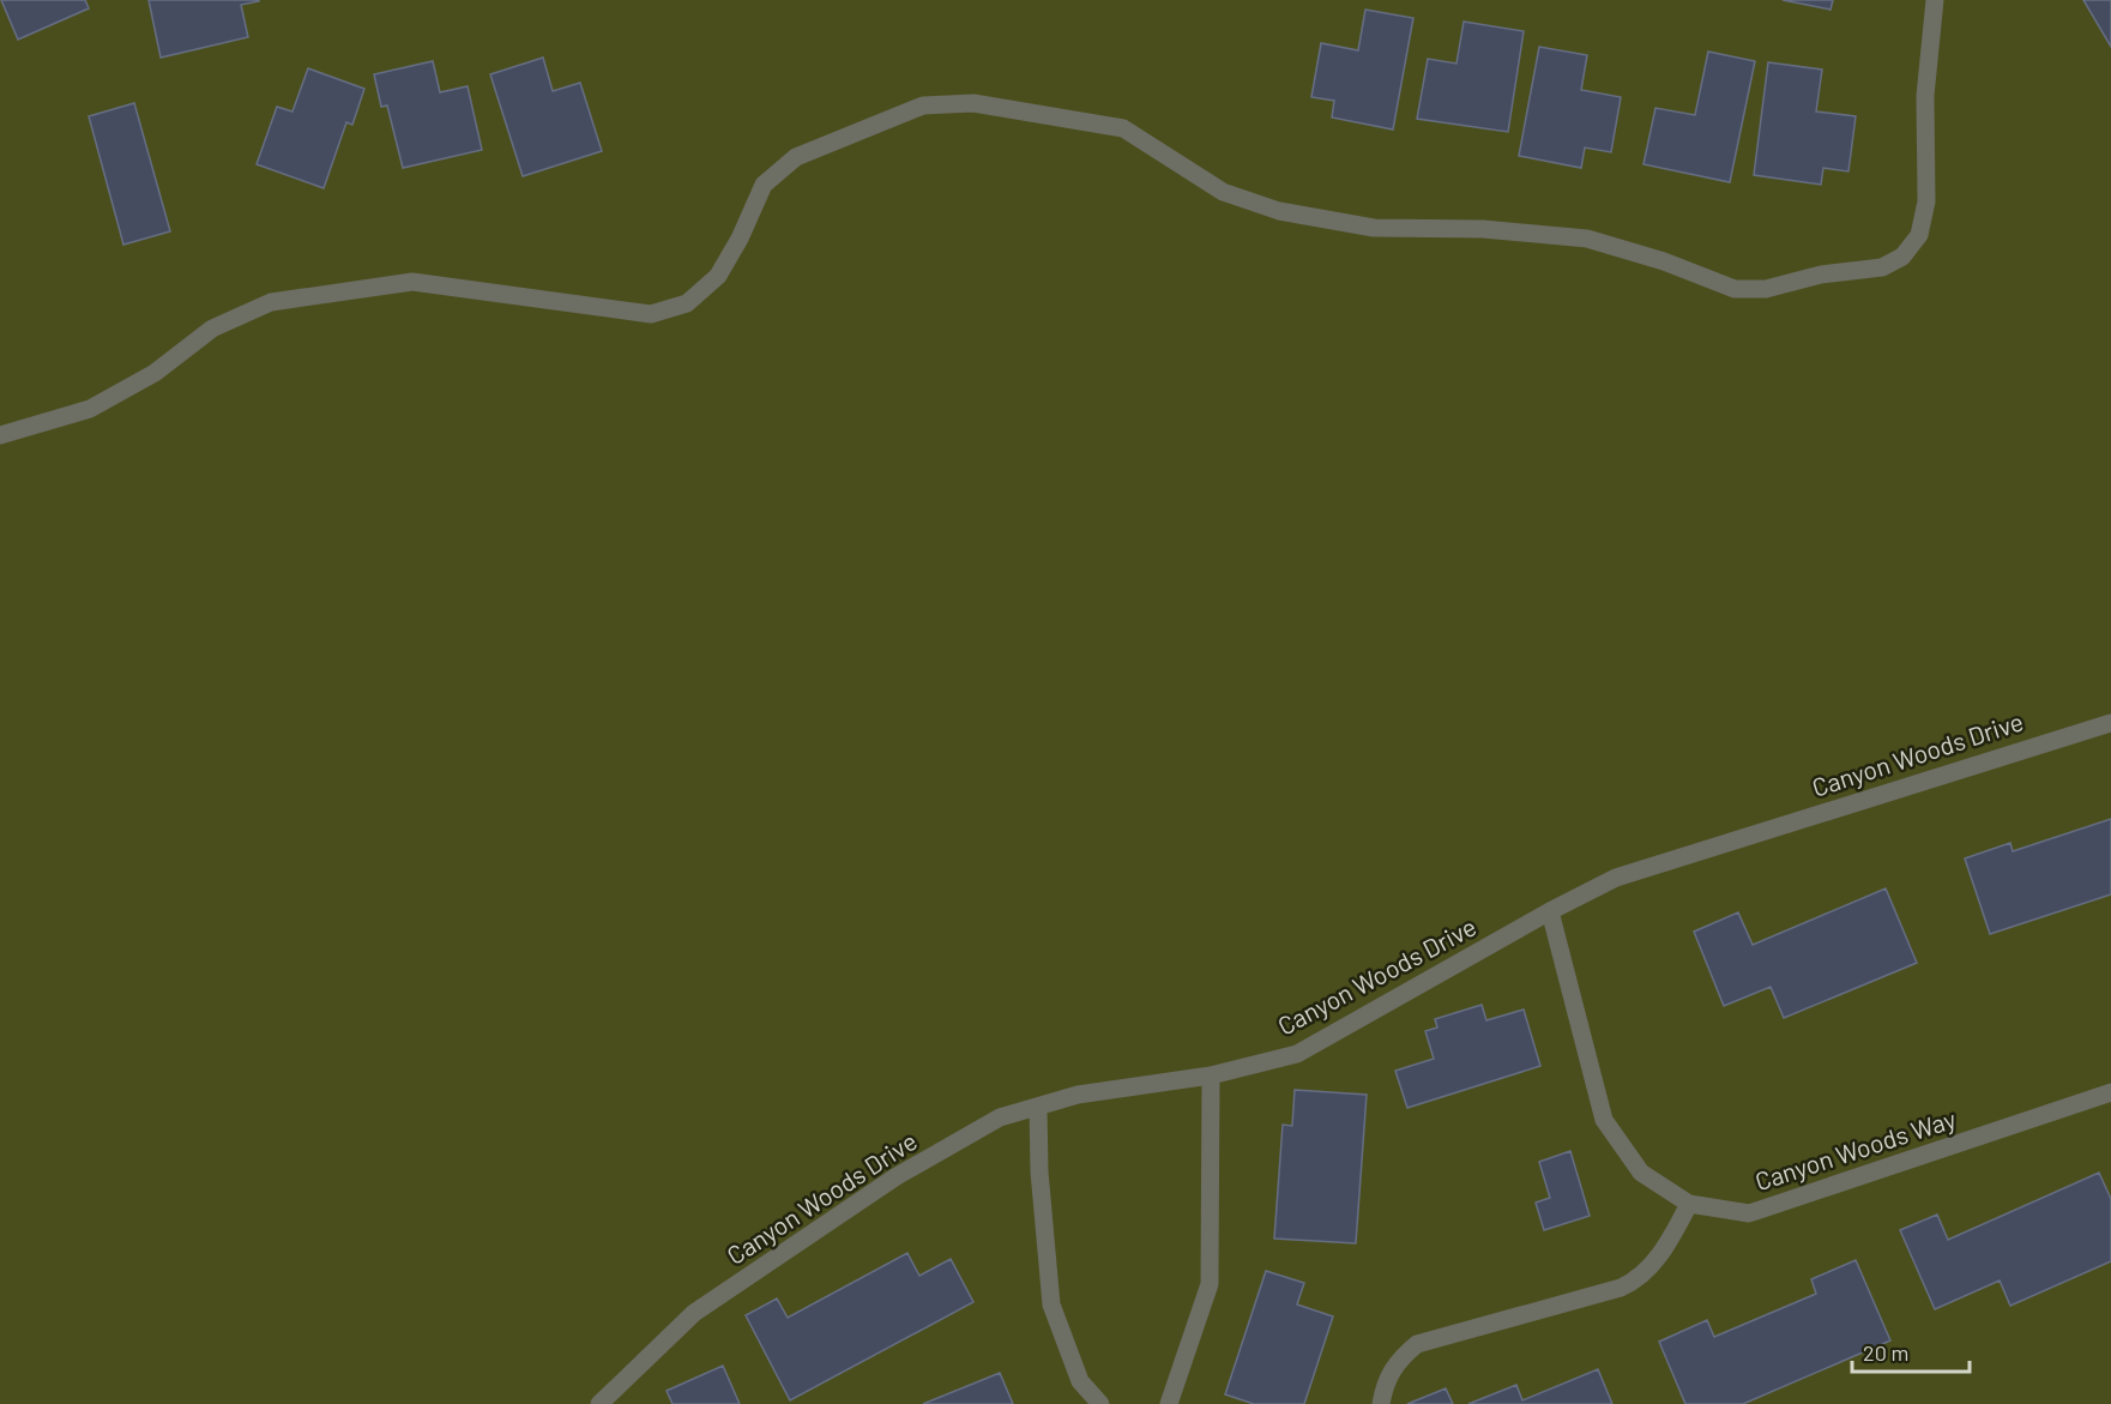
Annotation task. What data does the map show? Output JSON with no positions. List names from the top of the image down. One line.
{"streets":{"street":["Canyon Woods Drive","Canyon Woods Way"]},"crossings":[["Canyon Woods Drive","Canyon Woods Way"]],"scale_bar":"20 m"}
